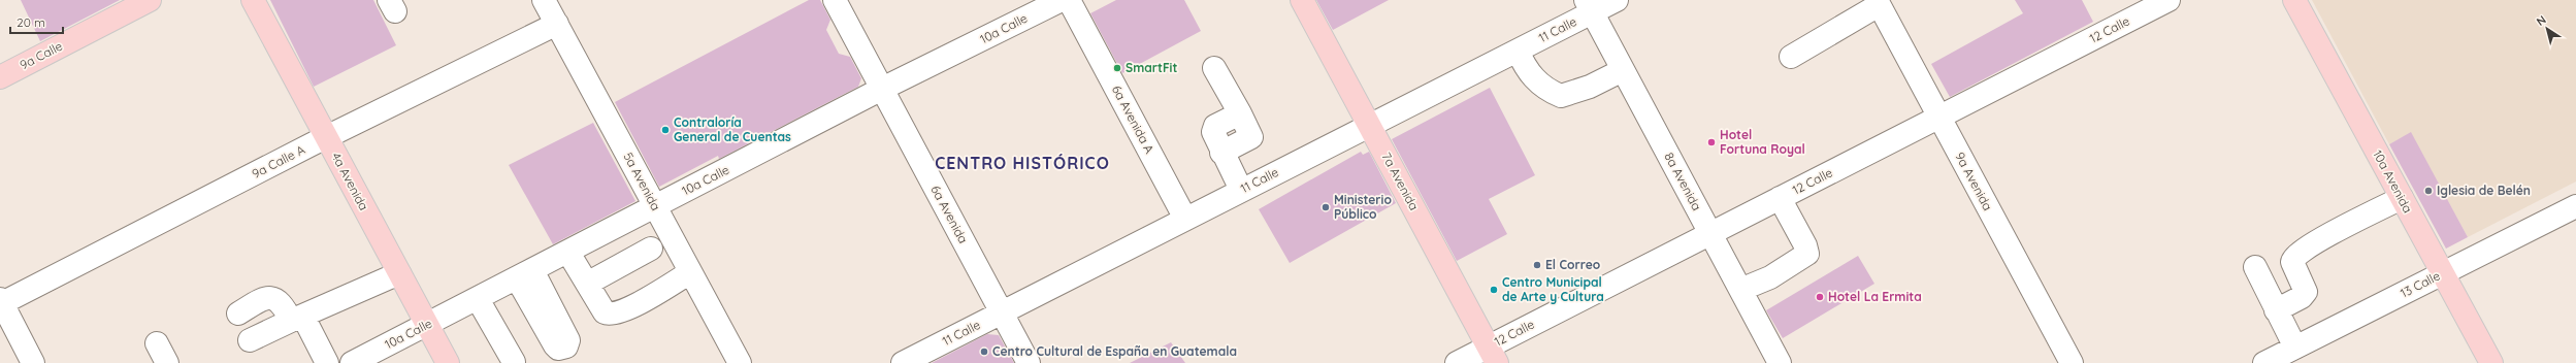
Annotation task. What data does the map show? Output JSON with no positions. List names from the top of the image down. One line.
{"streets":{"main road":["9a Calle","4a Avenida","7a Avenida","10a Avenida"],"street":["10a Calle","11 Calle","12 Calle","6a Avenida A","9a Calle A","5a Avenida","8a Avenida","9a Avenida","6a Avenida","13 Calle"]},"crossings":[["10a Calle","4a Avenida"],["10a Calle","5a Avenida"],["10a Calle","6a Avenida"],["11 Calle","6a Avenida A"],["11 Calle","7a Avenida"],["11 Calle","8a Avenida"],["11 Calle","6a Avenida"],["12 Calle","7a Avenida"],["12 Calle","8a Avenida"],["12 Calle","9a Avenida"],["9a Calle A","4a Avenida"],["9a Calle A","5a Avenida"],["10a Avenida","13 Calle"]],"districts":["CENTRO HISTÓRICO"],"places":["SmartFit","Contraloría General de Cuentas","Hotel Fortuna Royal","Iglesia de Belén","Ministerio Público","El Correo","Centro Municipal de Arte y Cultura","Hotel La Ermita","Centro Cultural de España en Guatemala"],"scale_bar":"20 m","north":"top left"}
